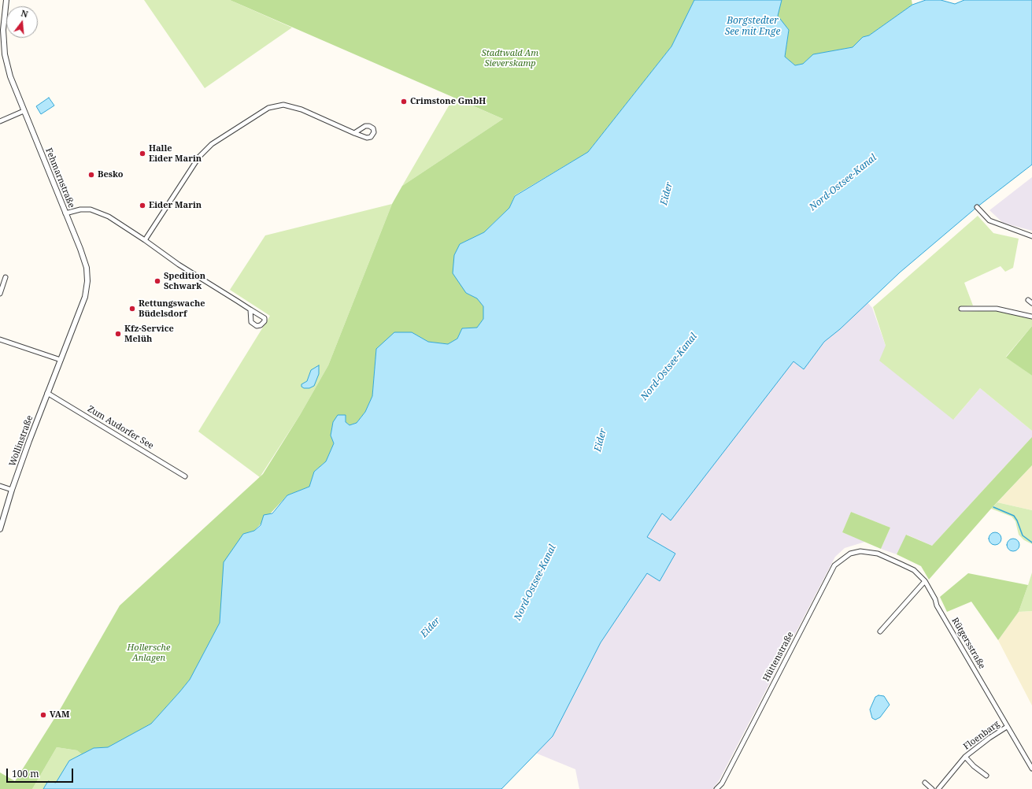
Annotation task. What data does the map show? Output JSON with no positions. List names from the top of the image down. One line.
{"streets":{"street":["Fehmarnstraße","Zum Audorfer See","Wollinstraße","Rütgersstraße","Hüttenstraße","Floenbarg"]},"crossings":[["Fehmarnstraße","Wollinstraße"],["Zum Audorfer See","Wollinstraße"],["Rütgersstraße","Hüttenstraße"],["Rütgersstraße","Floenbarg"]],"water":["Borgstedter See mit Enge","Nord-Ostsee-Kanal","Eider"],"parks":["Stadtwald Am Sieverskamp","Hollersche Anlagen"],"places":["Crimstone GmbH","Halle Eider Marin","Besko","Eider Marin","Spedition Schwark","Rettungswache Büdelsdorf","Kfz-Service Melüh","VAM"],"scale_bar":"100 m","north":"top"}
